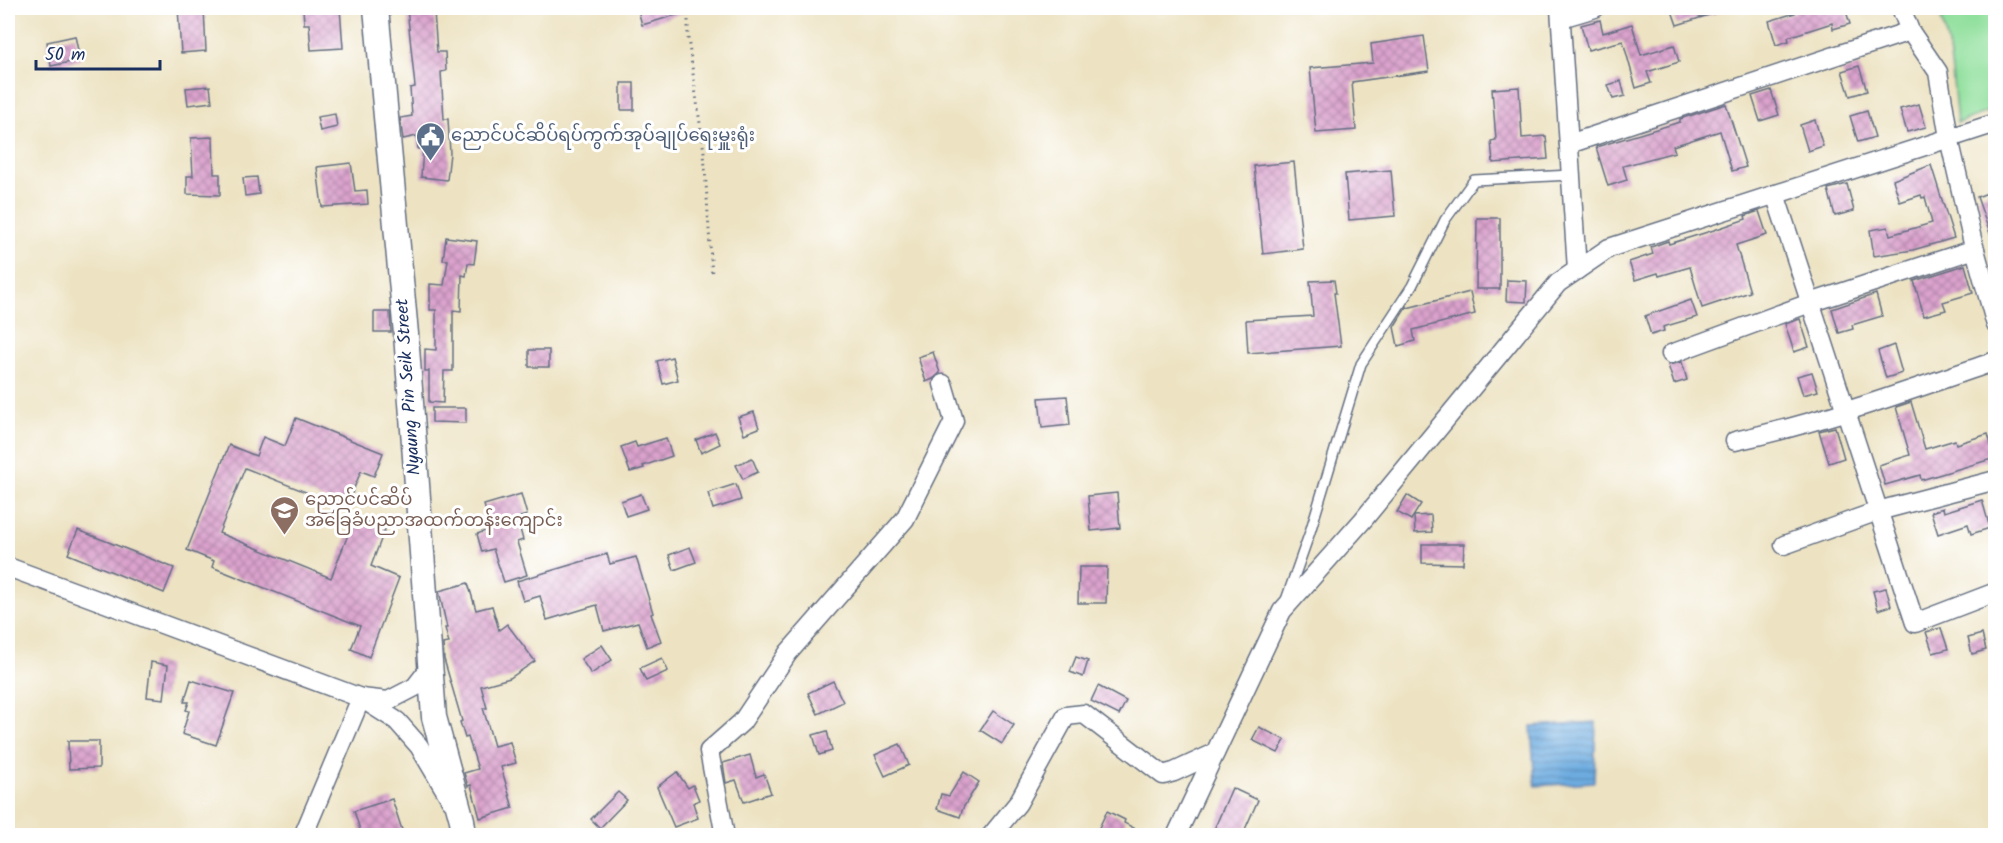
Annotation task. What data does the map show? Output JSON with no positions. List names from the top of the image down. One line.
{"streets":{"street":["Nyaung Pin Seik Street"]},"places":{"public building":["ညောင်ပင်ဆိပ်ရပ်ကွက်အုပ်ချုပ်ရေးမှူးရုံး"],"school or university":["ညောင်ပင်ဆိပ် အခြေခံပညာအထက်တန်းကျောင်း"]},"scale_bar":"50 m"}
